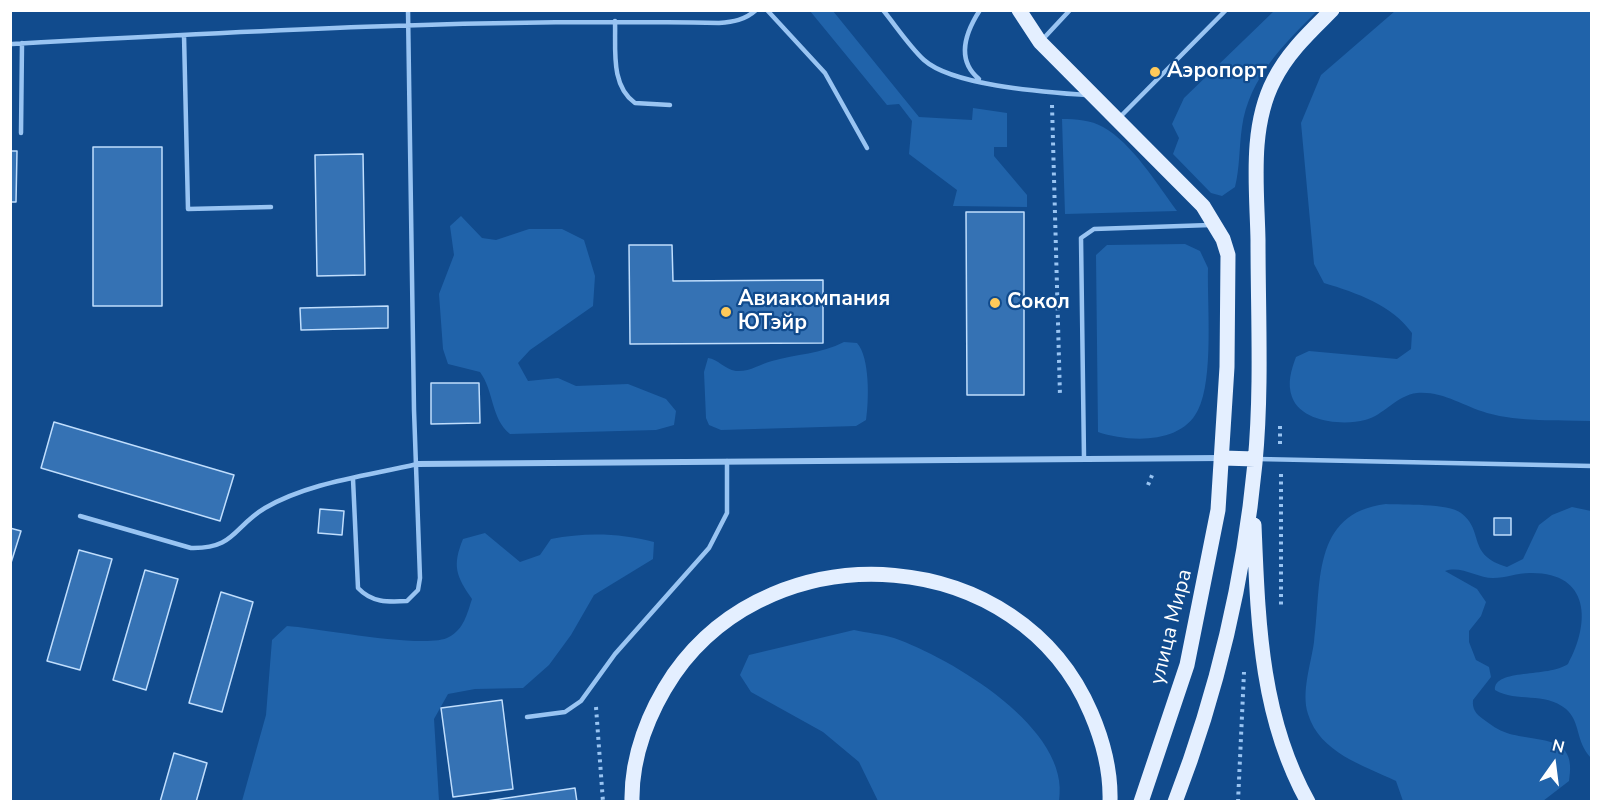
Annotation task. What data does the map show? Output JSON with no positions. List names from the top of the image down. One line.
{"streets":{"main road":["улица Мира"]},"places":["Аэропорт","Сокол","Авиакомпания ЮТэйр"],"north":"top"}
